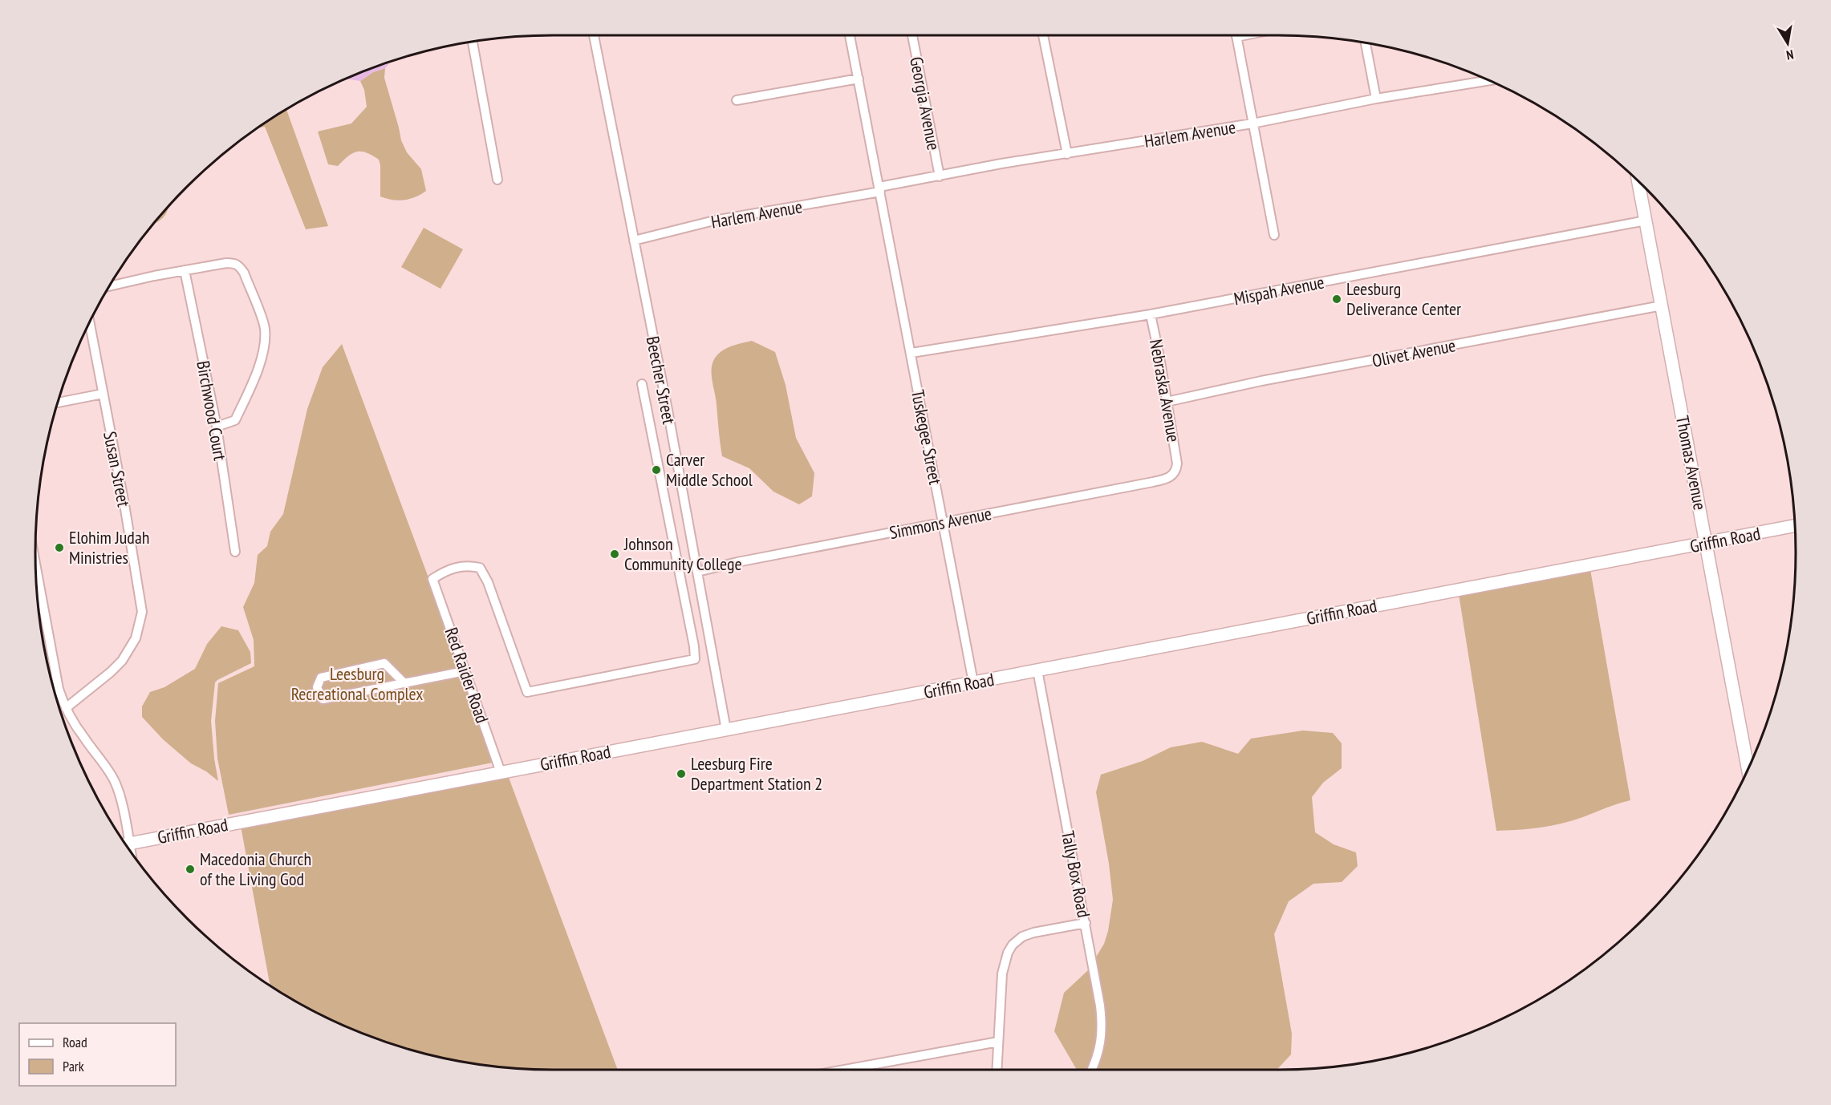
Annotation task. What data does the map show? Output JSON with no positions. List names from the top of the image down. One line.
{"streets":{"street":["Georgia Avenue","Harlem Avenue","Mispah Avenue","Olivet Avenue","Beecher Street","Nebraska Avenue","Birchwood Court","Tuskegee Street","Thomas Avenue","Susan Street","Simmons Avenue","Griffin Road","Red Raider Road","Tally Box Road"]},"crossings":[["Georgia Avenue","Harlem Avenue"],["Harlem Avenue","Beecher Street"],["Harlem Avenue","Tuskegee Street"],["Mispah Avenue","Nebraska Avenue"],["Mispah Avenue","Tuskegee Street"],["Mispah Avenue","Thomas Avenue"],["Olivet Avenue","Nebraska Avenue"],["Olivet Avenue","Thomas Avenue"],["Beecher Street","Simmons Avenue"],["Beecher Street","Griffin Road"],["Nebraska Avenue","Simmons Avenue"],["Tuskegee Street","Simmons Avenue"],["Tuskegee Street","Griffin Road"],["Thomas Avenue","Griffin Road"],["Griffin Road","Red Raider Road"],["Griffin Road","Tally Box Road"]],"parks":["Leesburg Recreational Complex"],"places":["Leesburg Deliverance Center","Carver Middle School","Elohim Judah Ministries","Johnson Community College","Leesburg Fire Department Station 2","Macedonia Church of the Living God"],"legend":["Road","Park"],"north":"bottom"}
